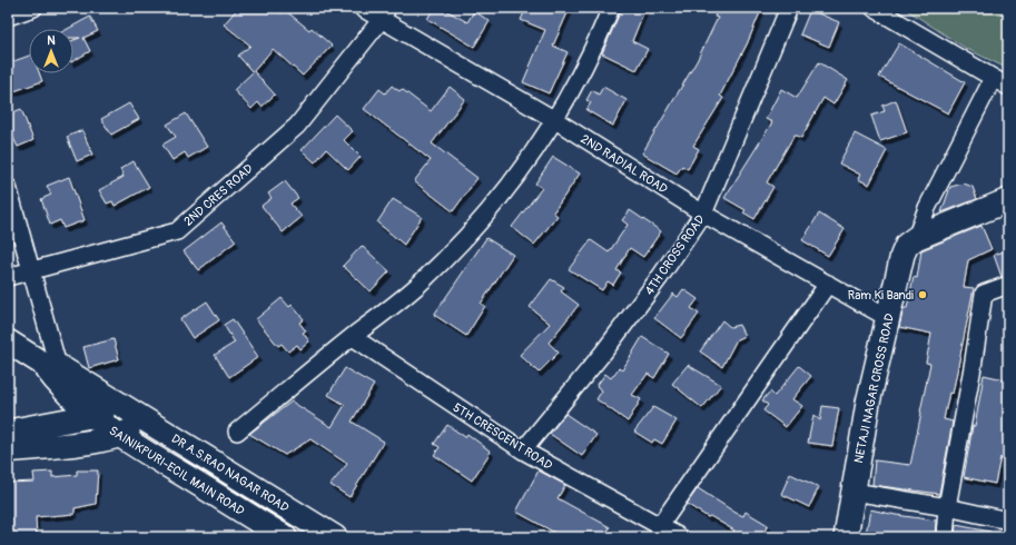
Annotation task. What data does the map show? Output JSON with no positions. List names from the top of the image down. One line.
{"streets":{"main road":["NETAJI NAGAR CROSS ROAD","SAINIKPURI-ECIL MAIN ROAD","DR A.S.RAO NAGAR ROAD"],"street":["2ND RADIAL ROAD","2ND CRES ROAD","4TH CROSS ROAD","5TH CRESCENT ROAD"]},"crossings":[["2ND RADIAL ROAD","2ND CRES ROAD"],["2ND RADIAL ROAD","4TH CROSS ROAD"],["2ND RADIAL ROAD","NETAJI NAGAR CROSS ROAD"],["4TH CROSS ROAD","5TH CRESCENT ROAD"],["SAINIKPURI-ECIL MAIN ROAD","DR A.S.RAO NAGAR ROAD"]],"places":["Ram Ki Bandi"],"north":"top"}
